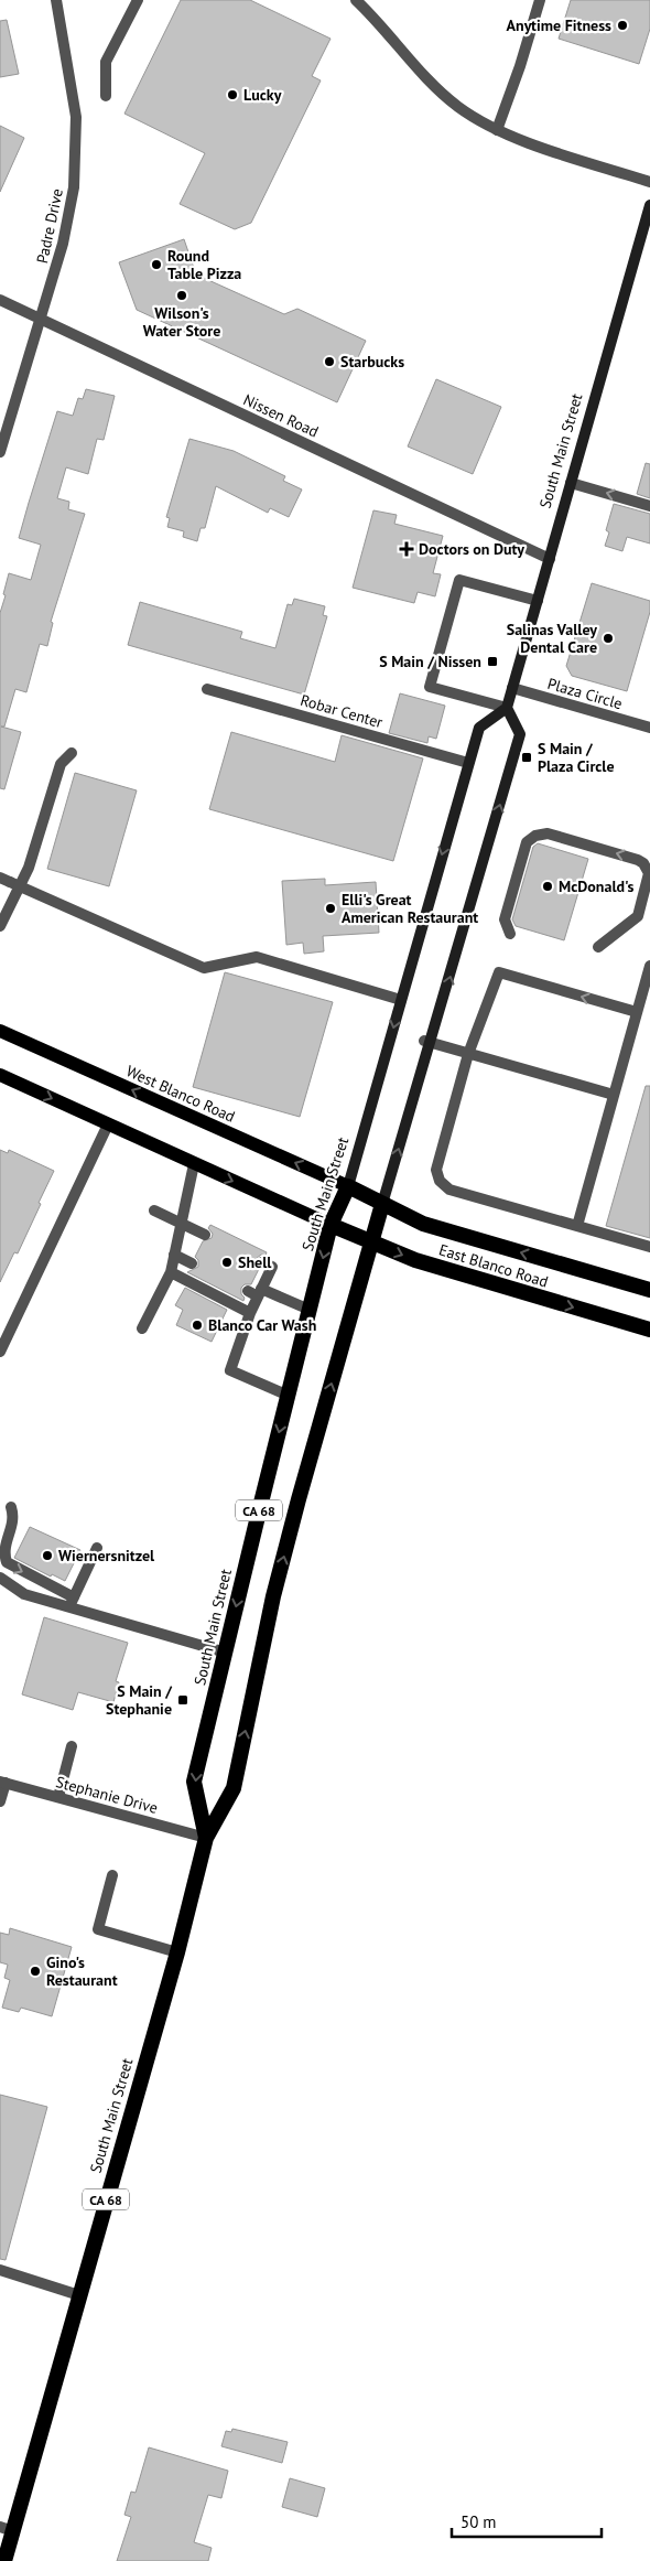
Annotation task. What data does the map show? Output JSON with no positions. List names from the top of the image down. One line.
{"streets":{"highway":["South Main Street","East Blanco Road","CA 68"],"main road":["West Blanco Road"],"street":["Padre Drive","Nissen Road","Plaza Circle","Robar Center","Stephanie Drive"]},"crossings":[["Padre Drive","Nissen Road"],["Nissen Road","South Main Street"],["South Main Street","Plaza Circle"],["South Main Street","Robar Center"],["South Main Street","West Blanco Road"],["South Main Street","East Blanco Road"],["South Main Street","Stephanie Drive"],["West Blanco Road","East Blanco Road"]],"places":{"other":["Anytime Fitness","Lucky","Round Table Pizza","Wilson's Water Store","Starbucks","Salinas Valley Dental Care","McDonald's","Elli's Great American Restaurant","Shell","Blanco Car Wash","Wiernersnitzel","Gino's Restaurant"],"health":["Doctors on Duty"],"transit":["S Main / Nissen","S Main / Plaza Circle","S Main / Stephanie"]},"scale_bar":"50 m"}
